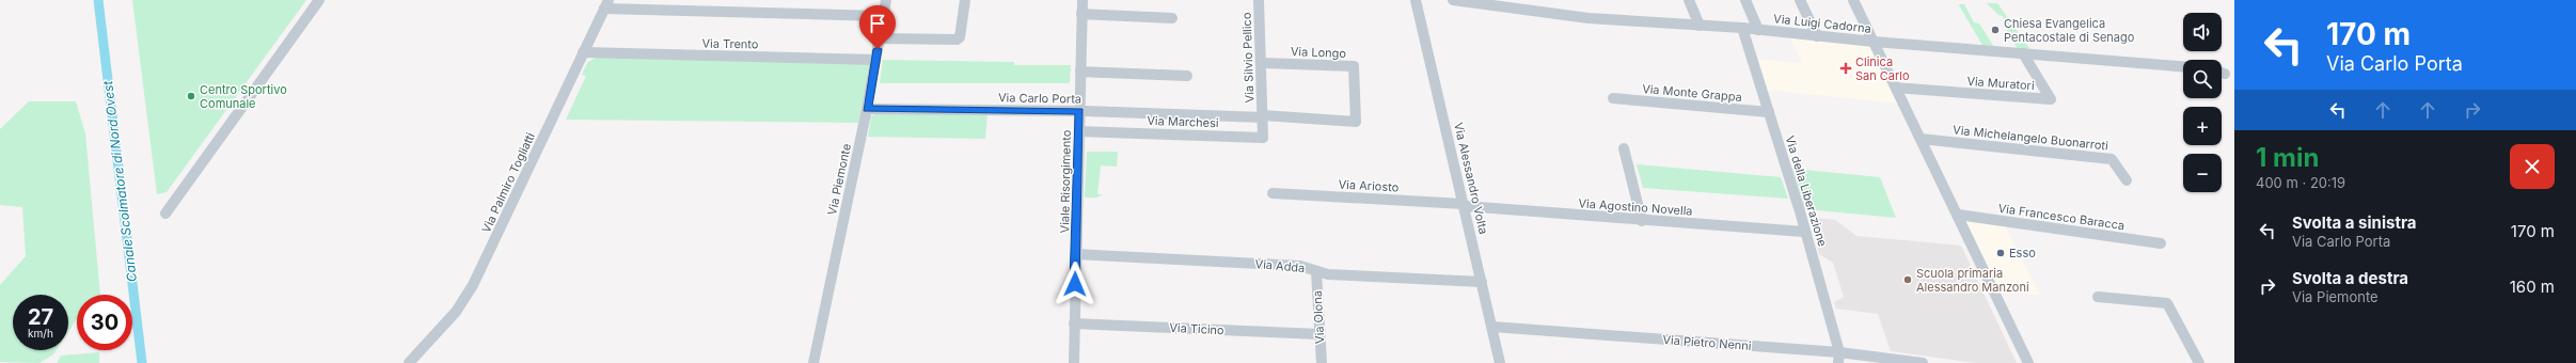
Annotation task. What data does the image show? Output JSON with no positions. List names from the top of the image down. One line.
{"streets":{"street":["Via Luigi Cadorna","Via Trento","Via Longo","Via Silvio Pellico","Via Muratori","Via Monte Grappa","Via Carlo Porta","Via Marchesi","Via Michelangelo Buonarroti","Via Alessandro Volta","Via Piemonte","Viale Risorgimento","Via Palmiro Togliatti","Via Ariosto","Via della Liberazione","Via Agostino Novella","Via Francesco Baracca","Via Adda","Via Olona","Via Ticino","Via Pietro Nenni"]},"crossings":[["Via Luigi Cadorna","Via Muratori"],["Via Luigi Cadorna","Via della Liberazione"],["Via Trento","Via Piemonte"],["Via Trento","Via Palmiro Togliatti"],["Via Longo","Via Silvio Pellico"],["Via Longo","Via Carlo Porta"],["Via Longo","Via Marchesi"],["Via Silvio Pellico","Via Carlo Porta"],["Via Silvio Pellico","Via Marchesi"],["Via Monte Grappa","Via della Liberazione"],["Via Carlo Porta","Via Marchesi"],["Via Carlo Porta","Via Piemonte"],["Via Carlo Porta","Viale Risorgimento"],["Via Marchesi","Viale Risorgimento"],["Via Alessandro Volta","Via Ariosto"],["Via Alessandro Volta","Via Agostino Novella"],["Via Alessandro Volta","Via Adda"],["Via Alessandro Volta","Via Pietro Nenni"],["Viale Risorgimento","Via Adda"],["Viale Risorgimento","Via Ticino"],["Via Ariosto","Via Agostino Novella"],["Via della Liberazione","Via Agostino Novella"],["Via della Liberazione","Via Pietro Nenni"],["Via Adda","Via Olona"],["Via Olona","Via Ticino"]],"water":["Canale Scolmatore di Nord Ovest"],"places":{"other":["Chiesa Evangelica Pentacostale di Senago","Centro Sportivo Comunale","Esso","Scuola primaria Alessandro Manzoni"],"health":["Clinica San Carlo"]},"page":{"turn":["170 m","Via Carlo Porta"],"map_buttons":["+","−"],"heading":["1 min","400 m · 20:19"],"list":[{"name":"Svolta a sinistra","note":"Via Carlo Porta","value":"170 m"},{"name":"Svolta a destra","note":"Via Piemonte","value":"160 m"}],"speed":"27 km/h","limit":"30"}}
